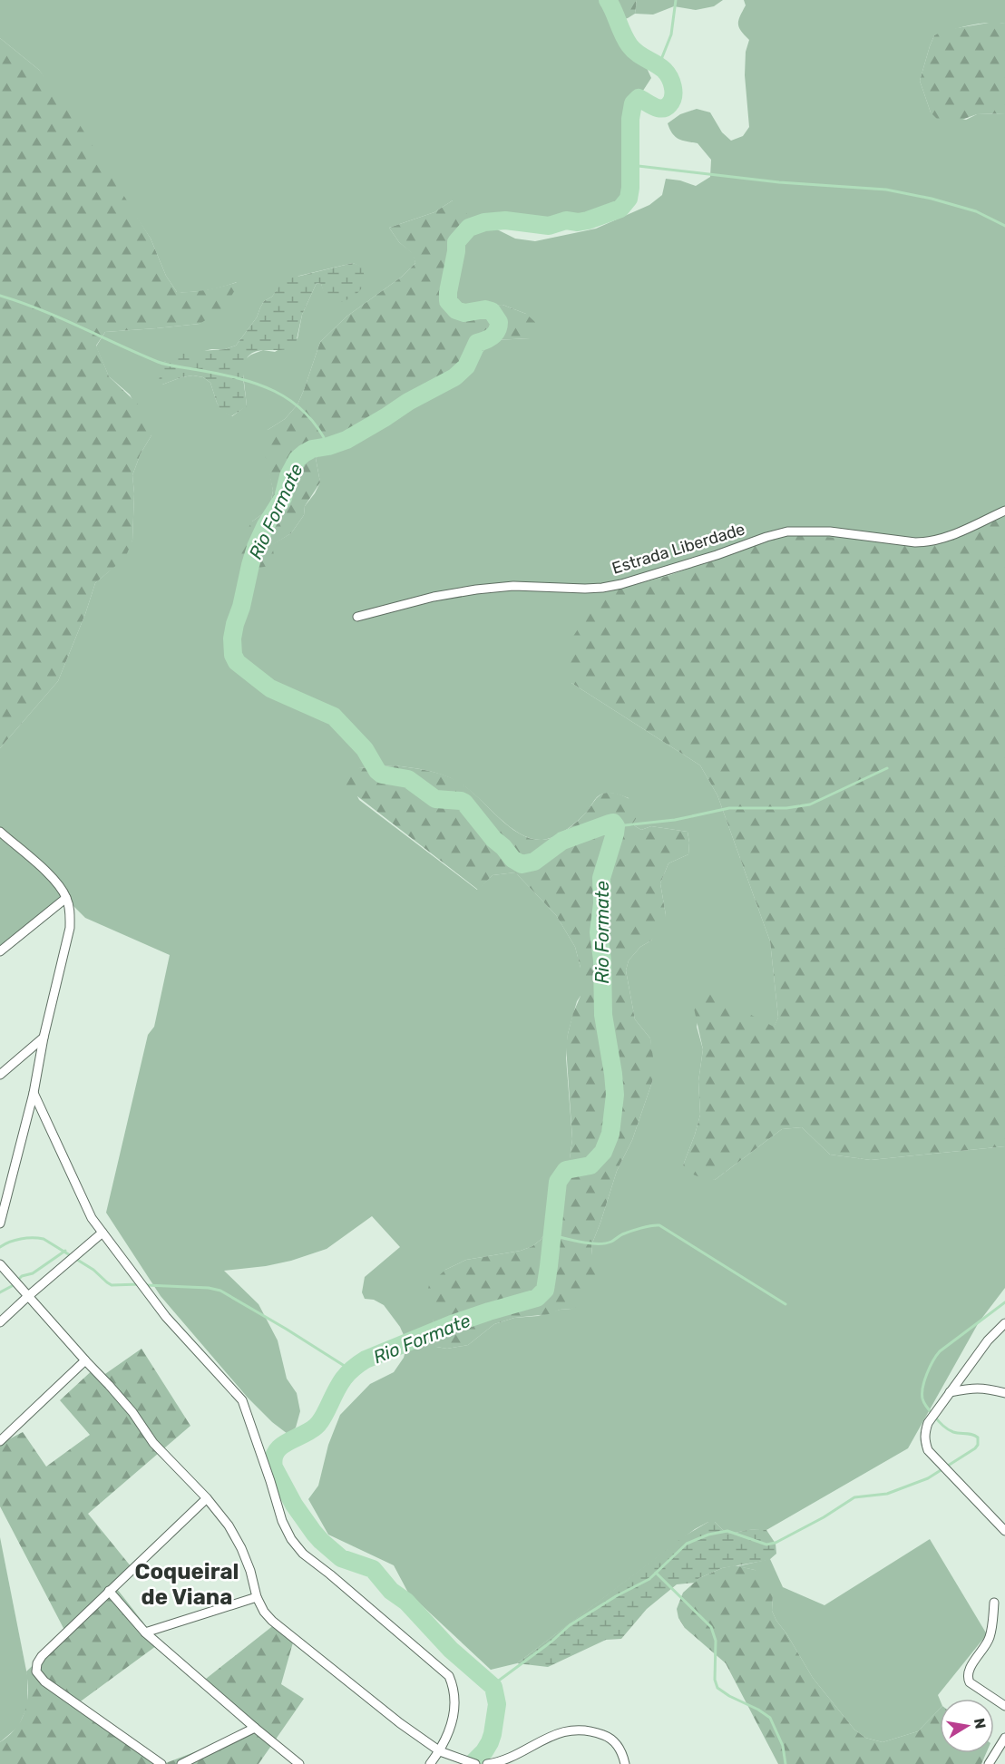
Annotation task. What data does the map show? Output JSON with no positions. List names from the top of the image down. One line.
{"streets":{"street":["Estrada Liberdade"]},"districts":["Coqueiral de Viana"],"water":["Rio Formate"],"north":"right"}
